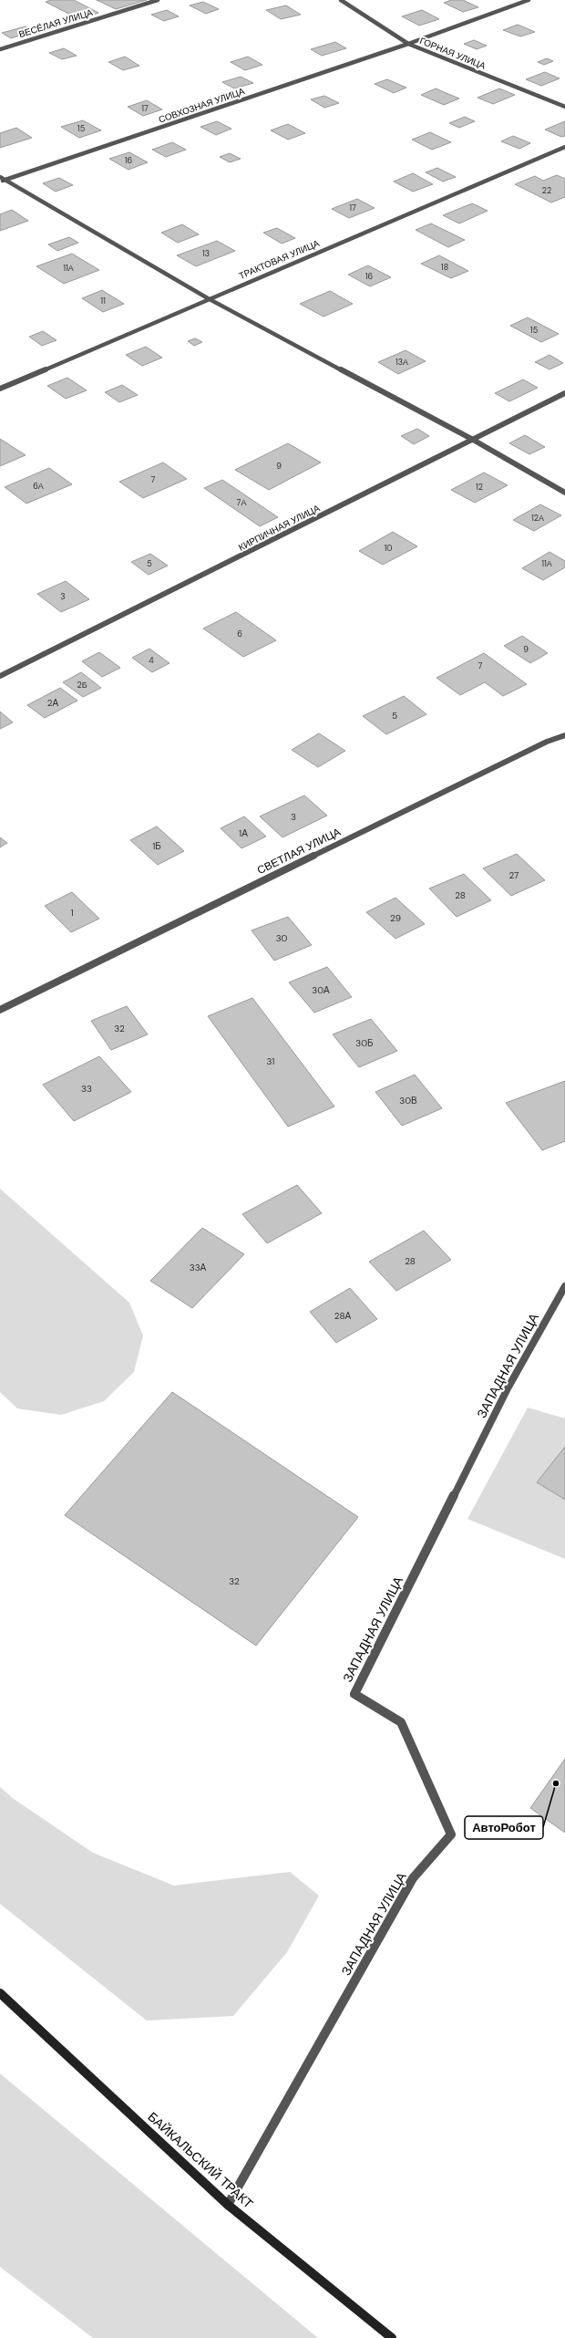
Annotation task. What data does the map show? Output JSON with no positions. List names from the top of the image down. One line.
{"streets":{"main road":["БАЙКАЛЬСКИЙ ТРАКТ"],"street":["ВЕСЁЛАЯ УЛИЦА","ГОРНАЯ УЛИЦА","СОВХОЗНАЯ УЛИЦА","ТРАКТОВАЯ УЛИЦА","КИРПИЧНАЯ УЛИЦА","СВЕТЛАЯ УЛИЦА","ЗАПАДНАЯ УЛИЦА"]},"crossings":[["ГОРНАЯ УЛИЦА","СОВХОЗНАЯ УЛИЦА"],["ЗАПАДНАЯ УЛИЦА","БАЙКАЛЬСКИЙ ТРАКТ"]],"places":["АвтоРобот"],"house_numbers":["17","15","16","22","17","13","18","11А","16","11","15","13А","9","7","6А","12","7А","12А","10","5","11А","3","6","9","4","7","2Б","2А","5","3","1А","1Б","27","28","1","29","30","30А","32","30Б","31","33","30В","28","33А","28А","32"]}
